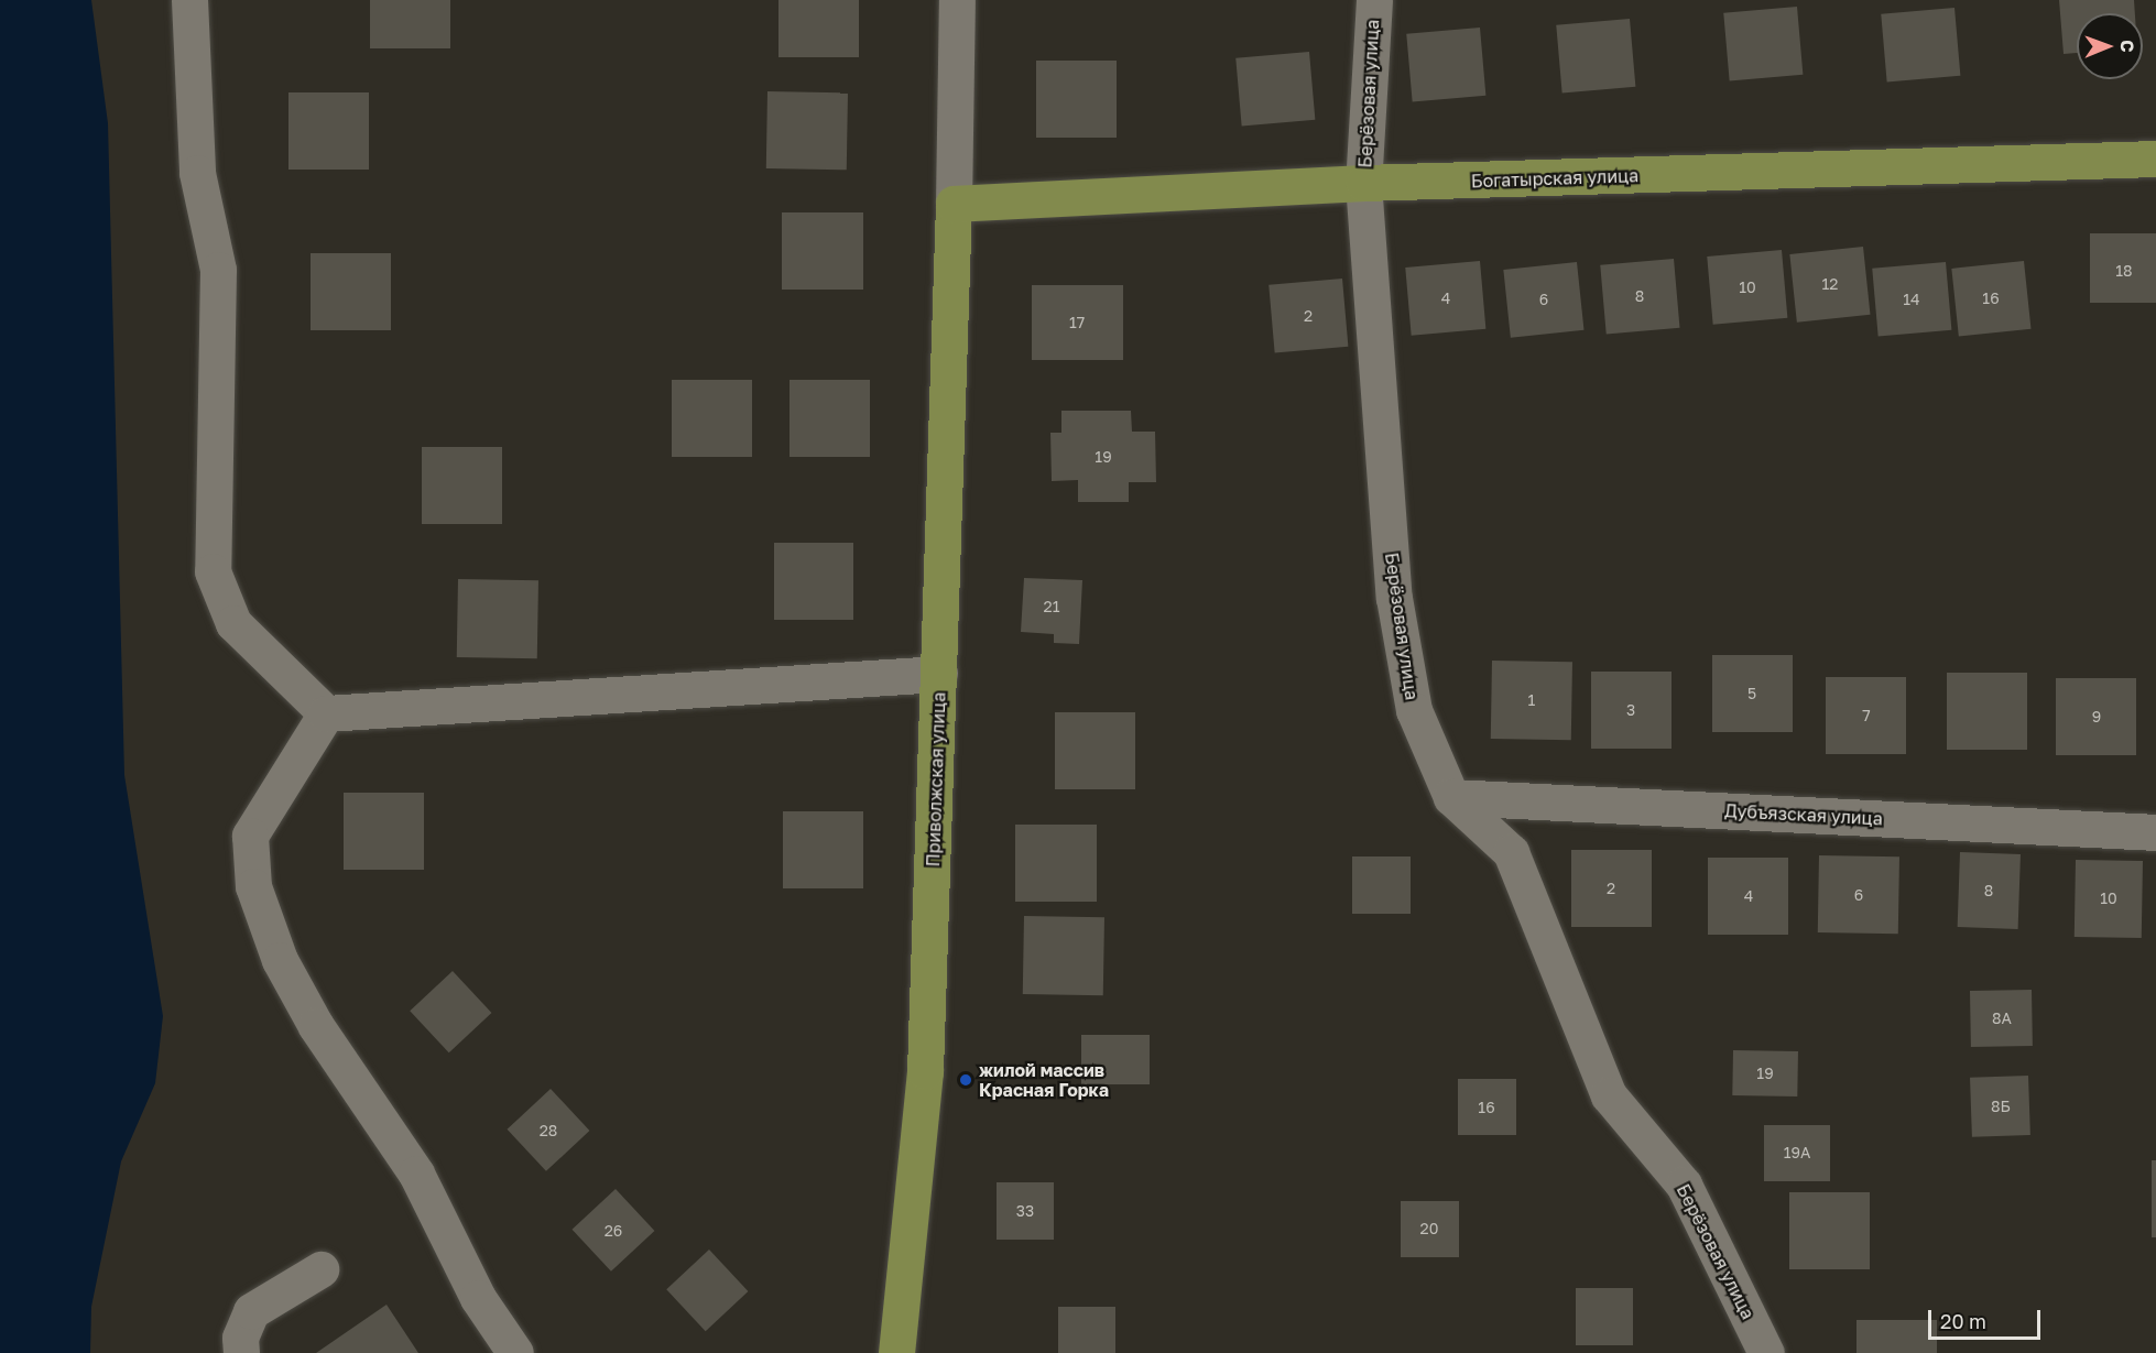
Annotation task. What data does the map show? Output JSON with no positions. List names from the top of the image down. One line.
{"streets":{"main road":["Богатырская улица","Приволжская улица"],"street":["Берёзовая улица","Дубъязская улица"]},"crossings":[["Берёзовая улица","Богатырская улица"],["Берёзовая улица","Дубъязская улица"],["Богатырская улица","Приволжская улица"]],"places":["жилой массив Красная Горка"],"house_numbers":["18","12","10","8","4","16","6","14","2","17","19","21","5","1","3","7","9","2","8","6","4","10","8А","19","8Б","16","28","19А","33","20","26"],"scale_bar":"20 m","north":"right"}
